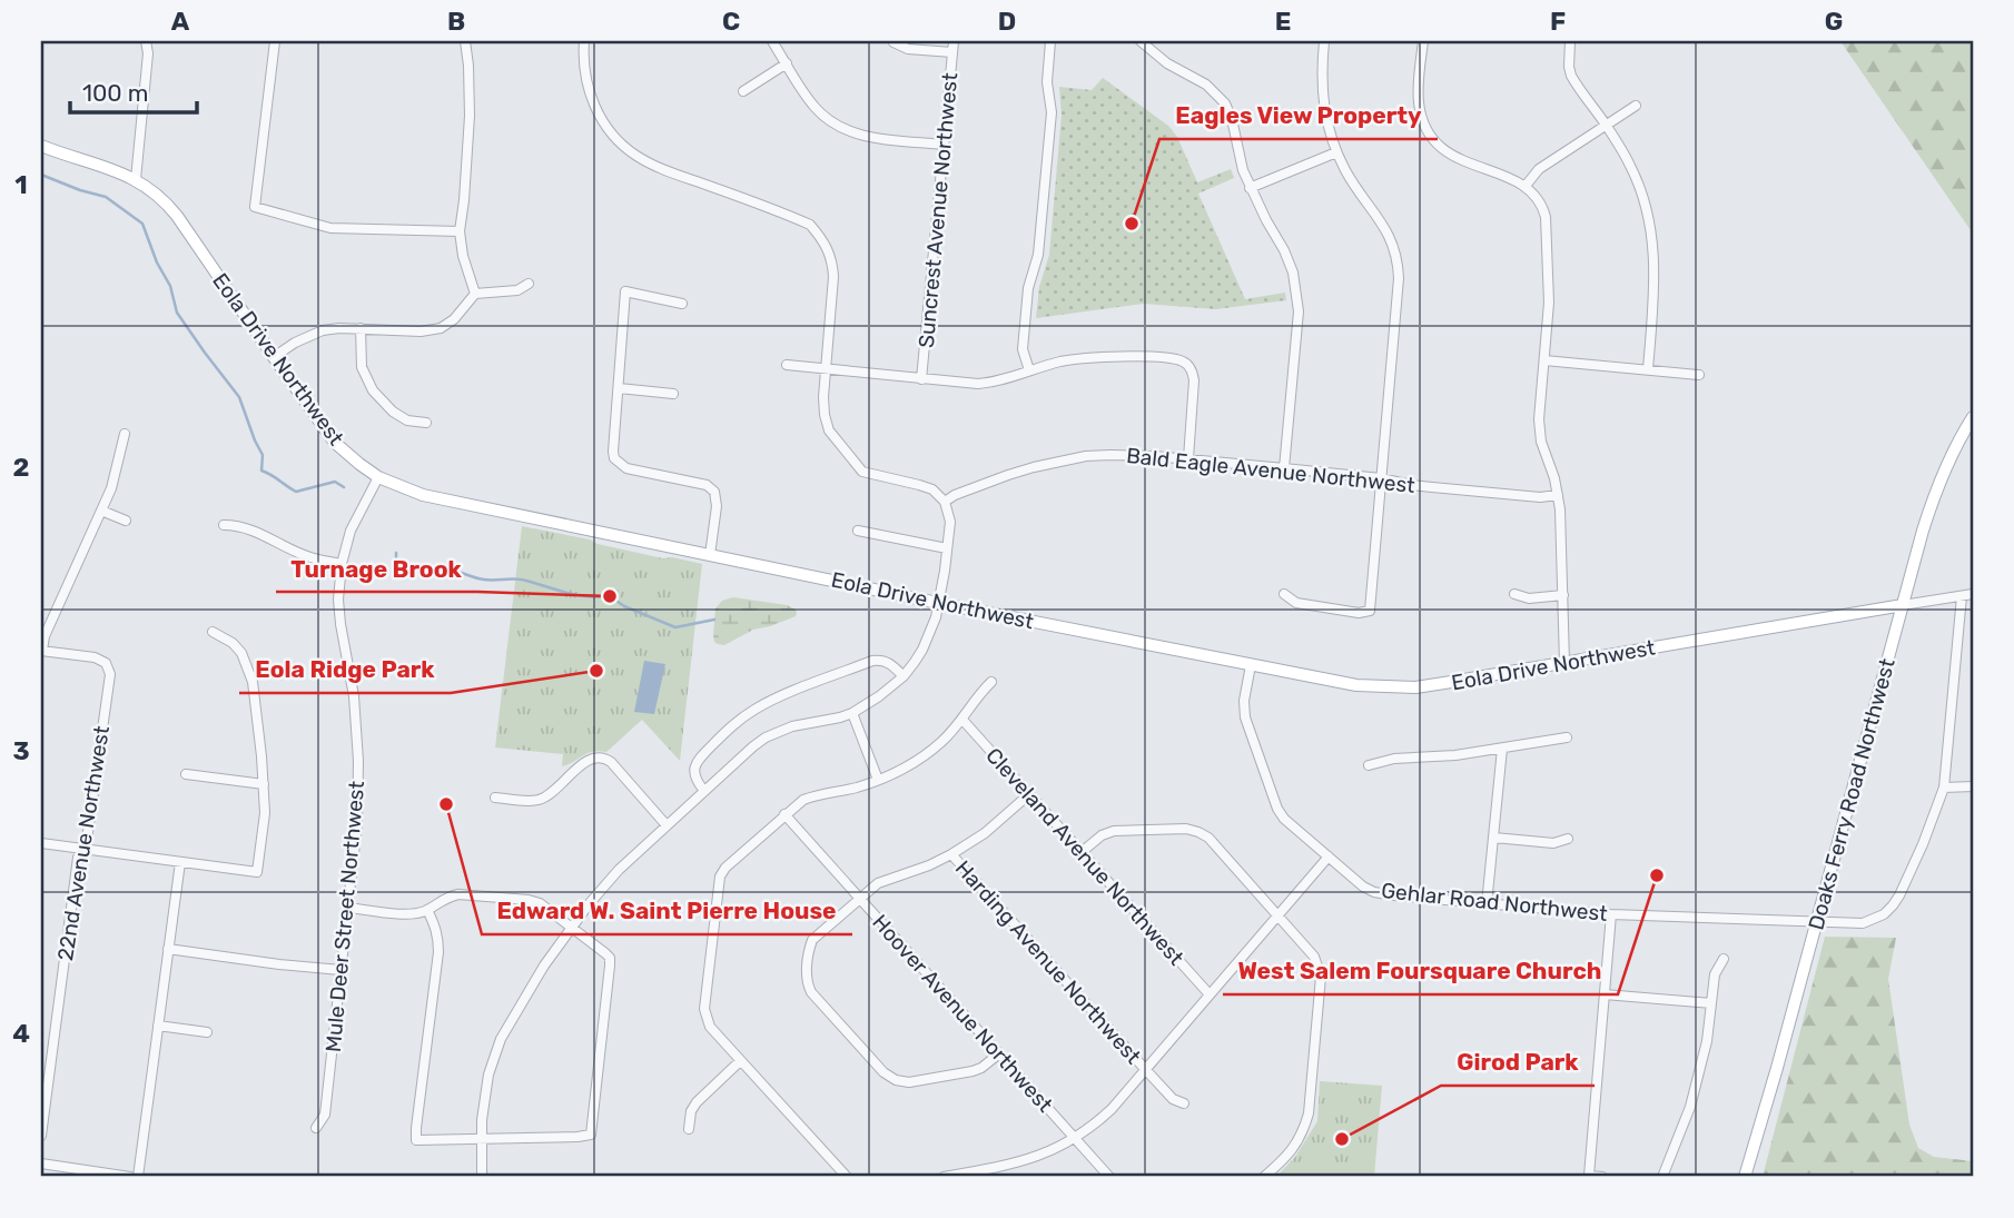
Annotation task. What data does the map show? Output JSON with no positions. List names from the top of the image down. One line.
{"streets":{"main road":["Eola Drive Northwest","Doaks Ferry Road Northwest"],"street":["Suncrest Avenue Northwest","Bald Eagle Avenue Northwest","22nd Avenue Northwest","Cleveland Avenue Northwest","Gehlar Road Northwest","Mule Deer Street Northwest","Harding Avenue Northwest","Hoover Avenue Northwest"]},"crossings":[["Eola Drive Northwest","Doaks Ferry Road Northwest"],["Eola Drive Northwest","Gehlar Road Northwest"],["Eola Drive Northwest","Mule Deer Street Northwest"],["Doaks Ferry Road Northwest","Gehlar Road Northwest"]],"places":["Eagles View Property","Turnage Brook","Eola Ridge Park","Edward W. Saint Pierre House","West Salem Foursquare Church","Girod Park"],"scale_bar":"100 m","grid":{"columns":["A","B","C","D","E","F","G"],"rows":["1","2","3","4"]}}
